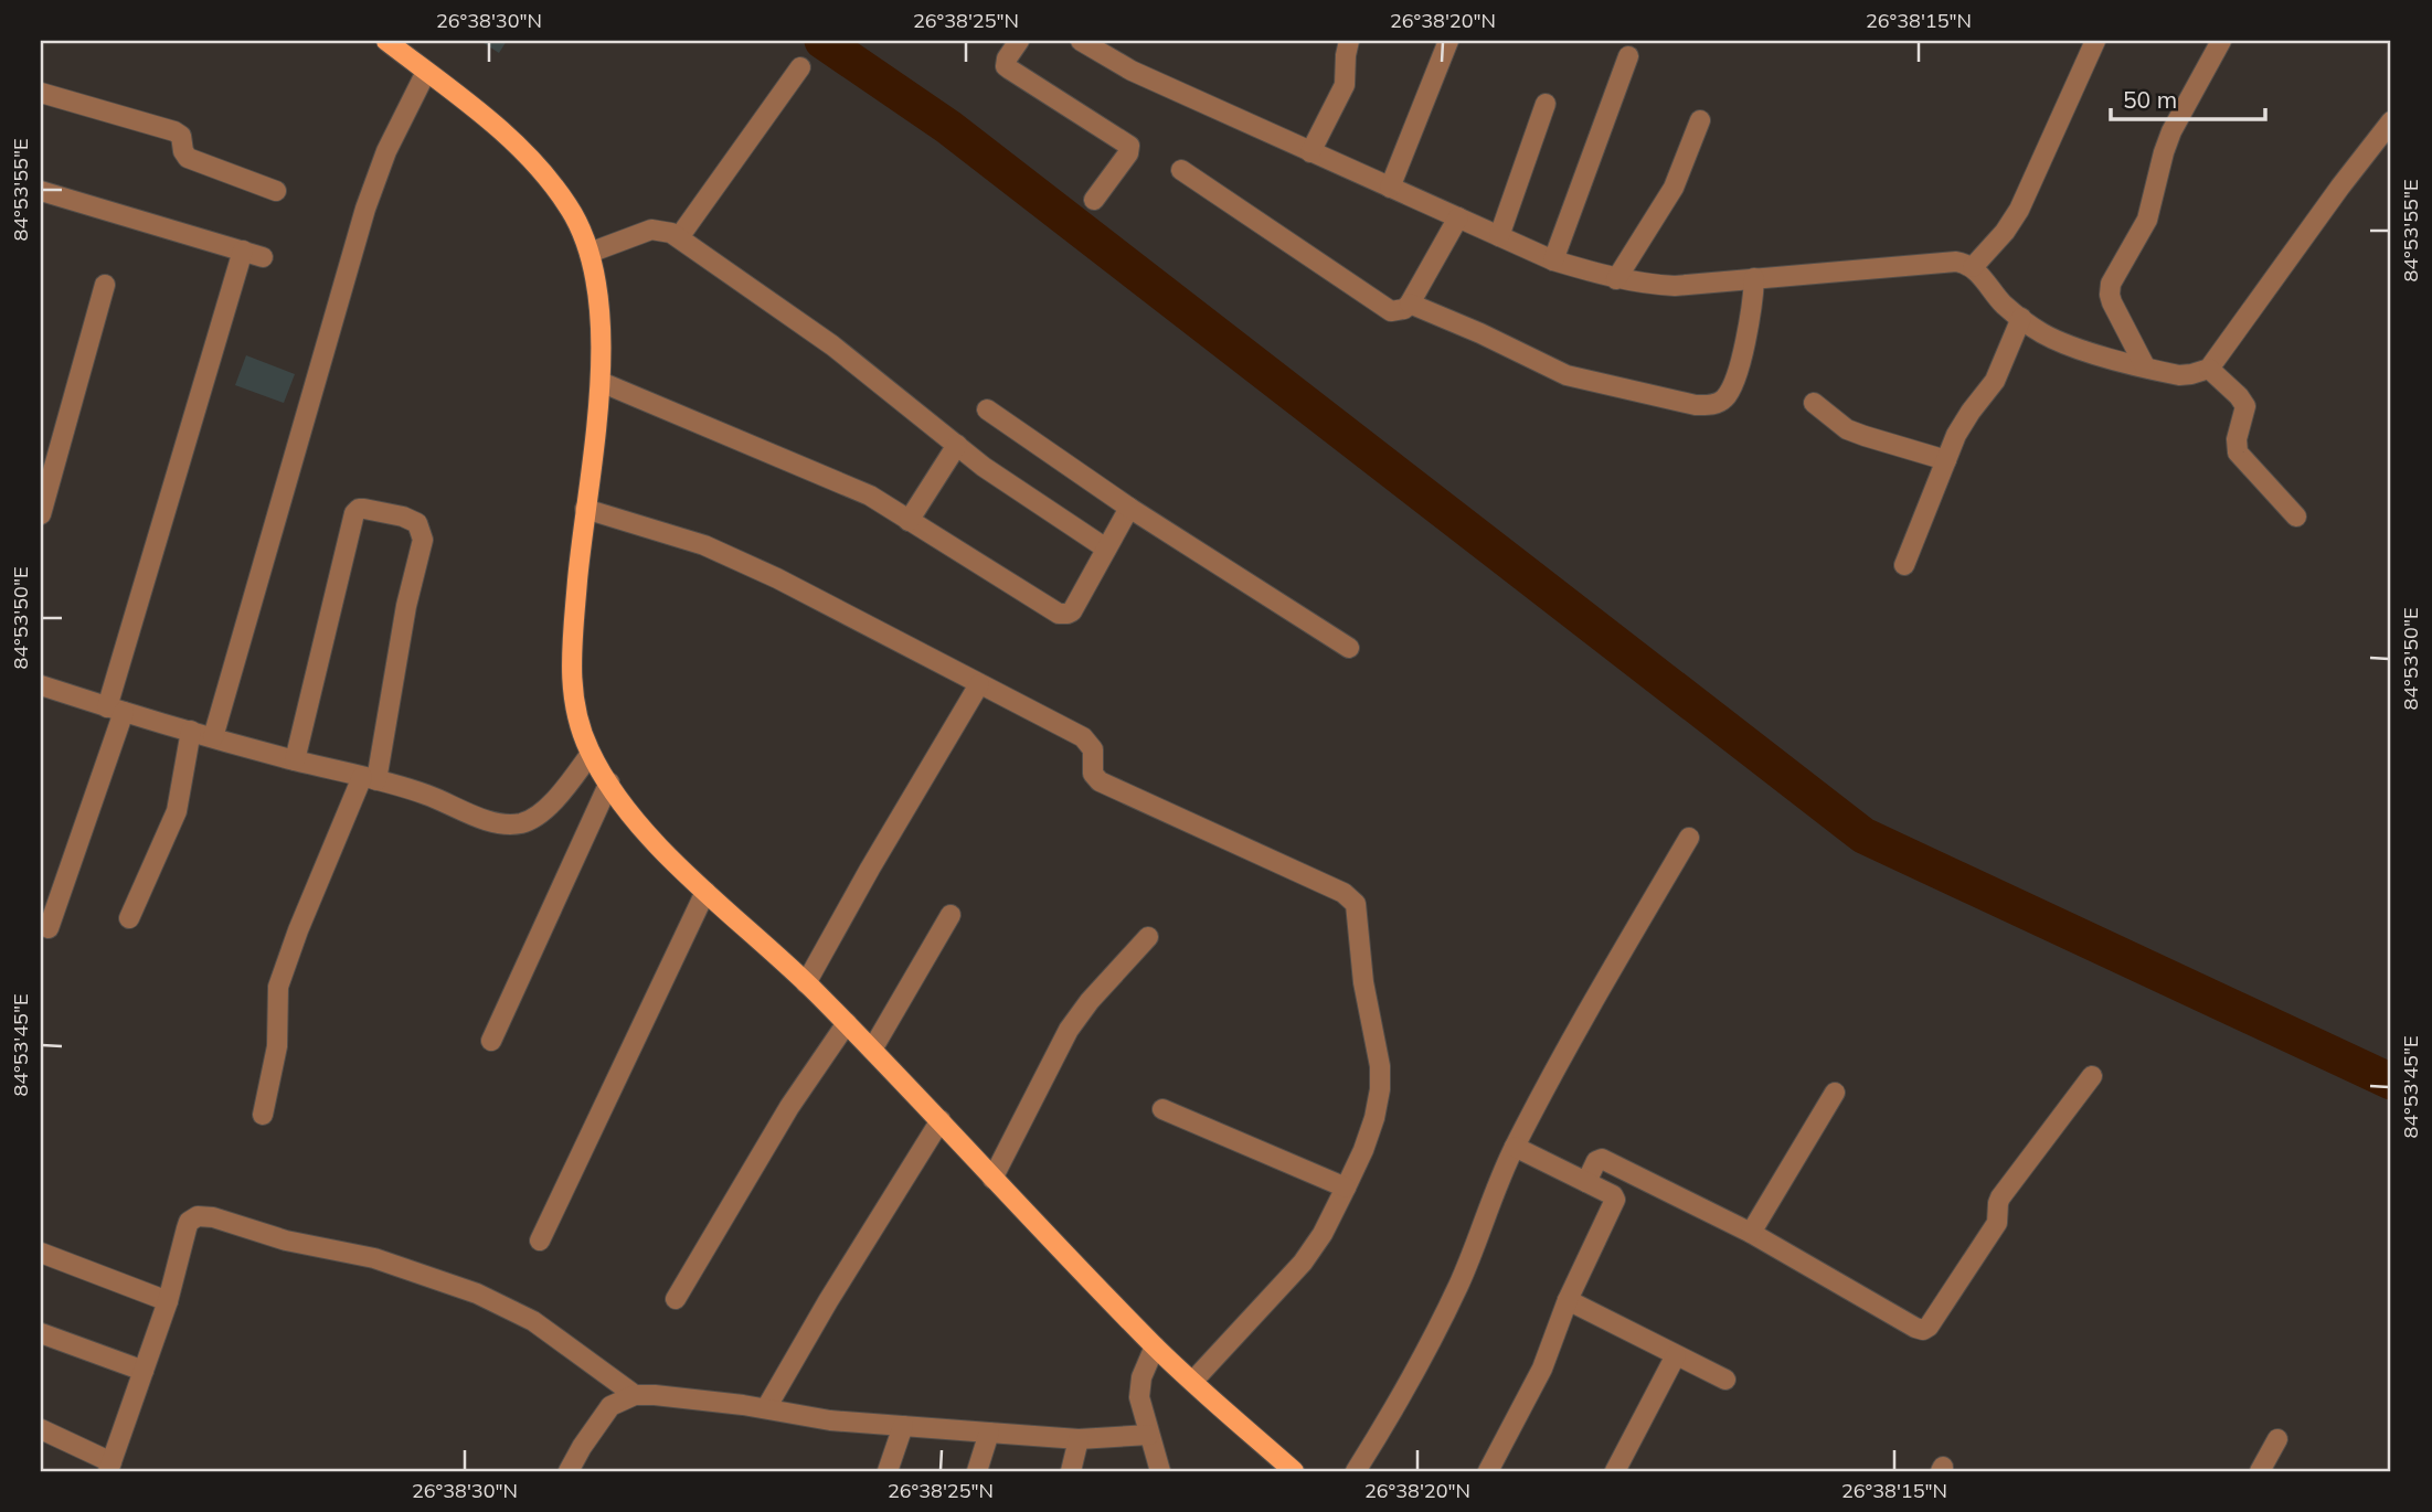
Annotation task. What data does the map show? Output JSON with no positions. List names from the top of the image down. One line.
{"scale_bar":"50 m","coordinates":["26°38'30\"N","26°38'25\"N","26°38'20\"N","26°38'15\"N","84°53'55\"E","84°53'50\"E","84°53'45\"E"]}
